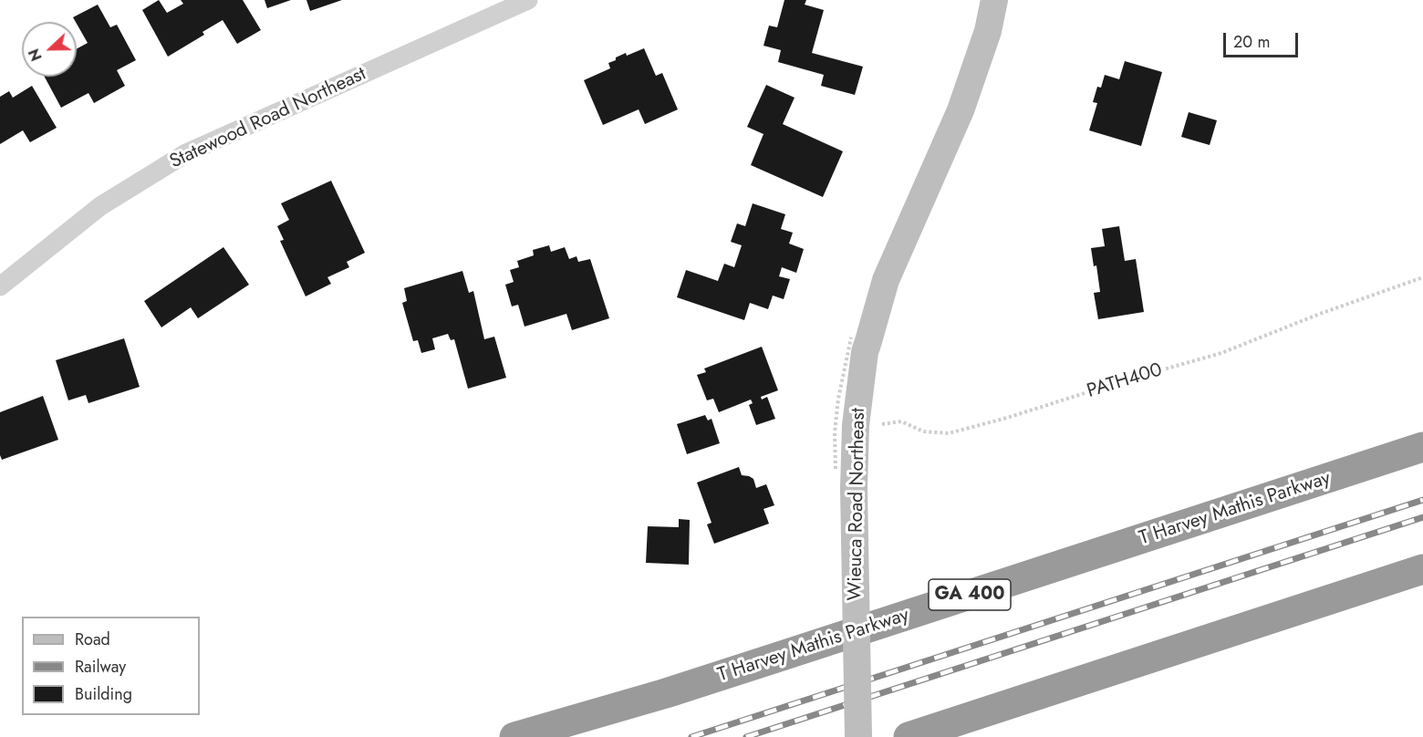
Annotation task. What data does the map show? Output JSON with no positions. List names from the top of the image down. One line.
{"streets":{"highway":["T Harvey Mathis Parkway","GA 400"],"street":["Statewood Road Northeast","Wieuca Road Northeast"],"path":["PATH400"]},"legend":["Road","Railway","Building"],"scale_bar":"20 m","north":"left"}
